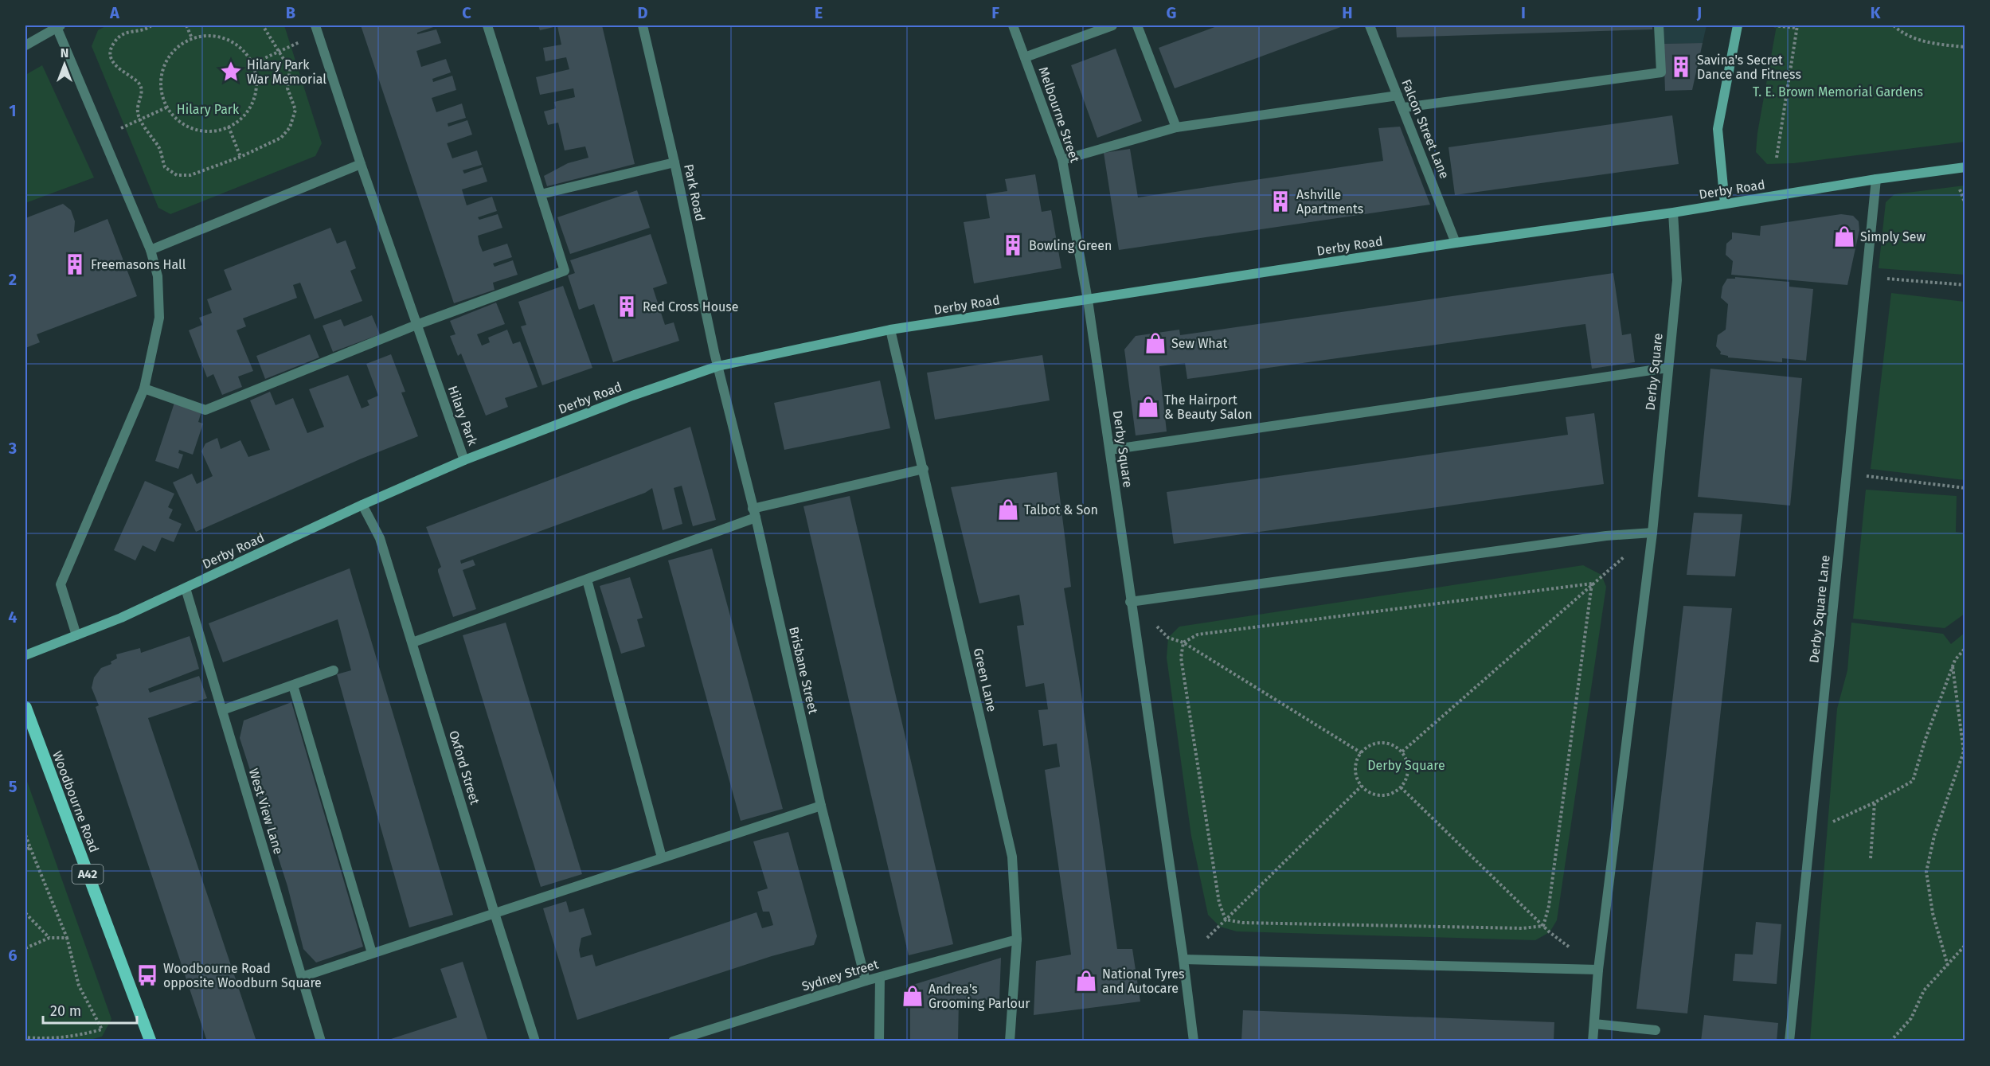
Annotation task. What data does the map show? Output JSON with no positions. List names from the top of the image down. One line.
{"streets":{"main road":["Derby Road","Woodbourne Road","A42"],"street":["Melbourne Street","Falcon Street Lane","Park Road","Derby Square","Hilary Park","Derby Square Lane","Brisbane Street","Green Lane","Oxford Street","West View Lane","Sydney Street"]},"crossings":[["Melbourne Street","Derby Road"],["Melbourne Street","Derby Square"],["Falcon Street Lane","Derby Road"],["Derby Road","Park Road"],["Derby Road","Derby Square"],["Derby Road","Hilary Park"],["Derby Road","Derby Square Lane"],["Derby Road","Brisbane Street"],["Derby Road","Green Lane"],["Derby Road","Oxford Street"],["Derby Road","West View Lane"],["Park Road","Brisbane Street"],["Brisbane Street","Sydney Street"],["Green Lane","Sydney Street"]],"parks":["T. E. Brown Memorial Gardens","Hilary Park","Derby Square"],"places":{"building":["Savina's Secret Dance and Fitness","Ashville Apartments","Bowling Green","Freemasons Hall","Red Cross House"],"place":["Hilary Park War Memorial"],"shop":["Simply Sew","Sew What","The Hairport & Beauty Salon","Talbot & Son","National Tyres and Autocare","Andrea's Grooming Parlour"],"bus stop":["Woodbourne Road opposite Woodburn Square"]},"scale_bar":"20 m","north":"top","grid":{"columns":["A","B","C","D","E","F","G","H","I","J","K"],"rows":["1","2","3","4","5","6"]}}
